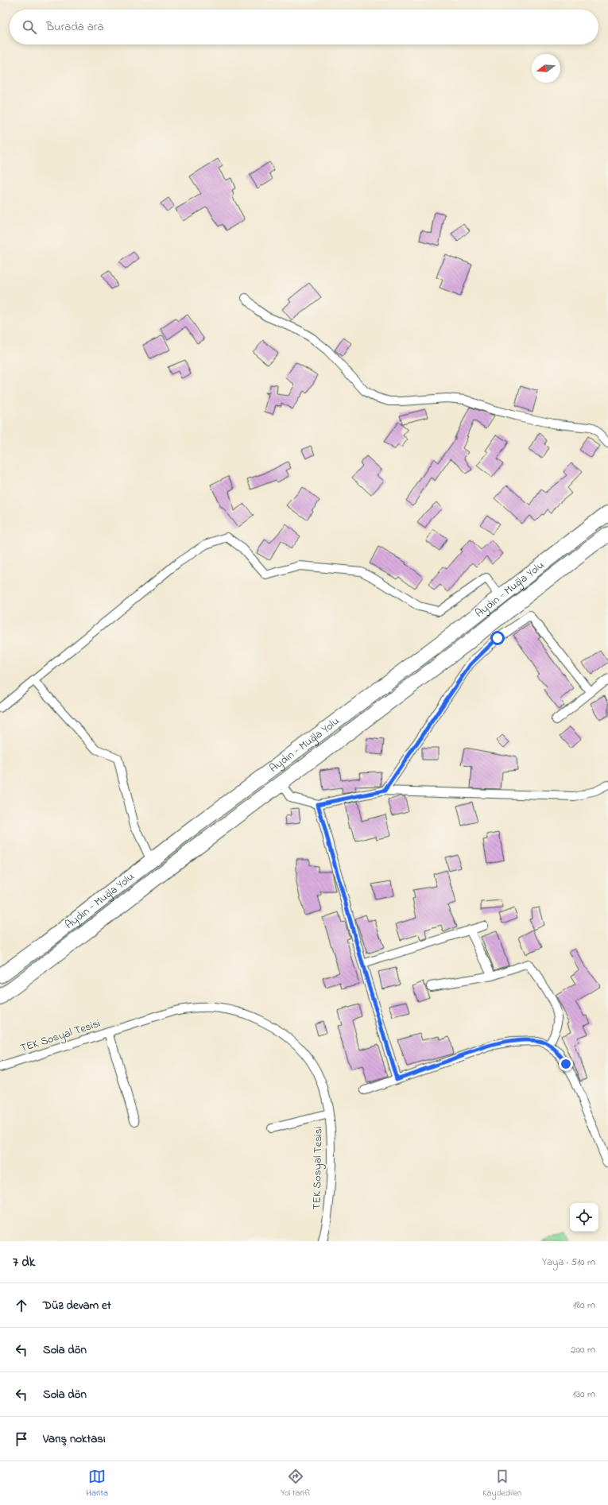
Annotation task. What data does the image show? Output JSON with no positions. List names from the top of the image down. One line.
{"streets":{"highway":["Aydın - Muğla Yolu"],"street":["TEK Sosyal Tesisi"]},"north":"left","page":{"search":"Burada ara","heading":["7 dk","Yaya · 510 m"],"list":[["Düz devam et","180 m"],["Sola dön","200 m"],["Sola dön","130 m"],"Varış noktası"],"nav":["Harita","Yol tarifi","Kaydedilen"]}}
